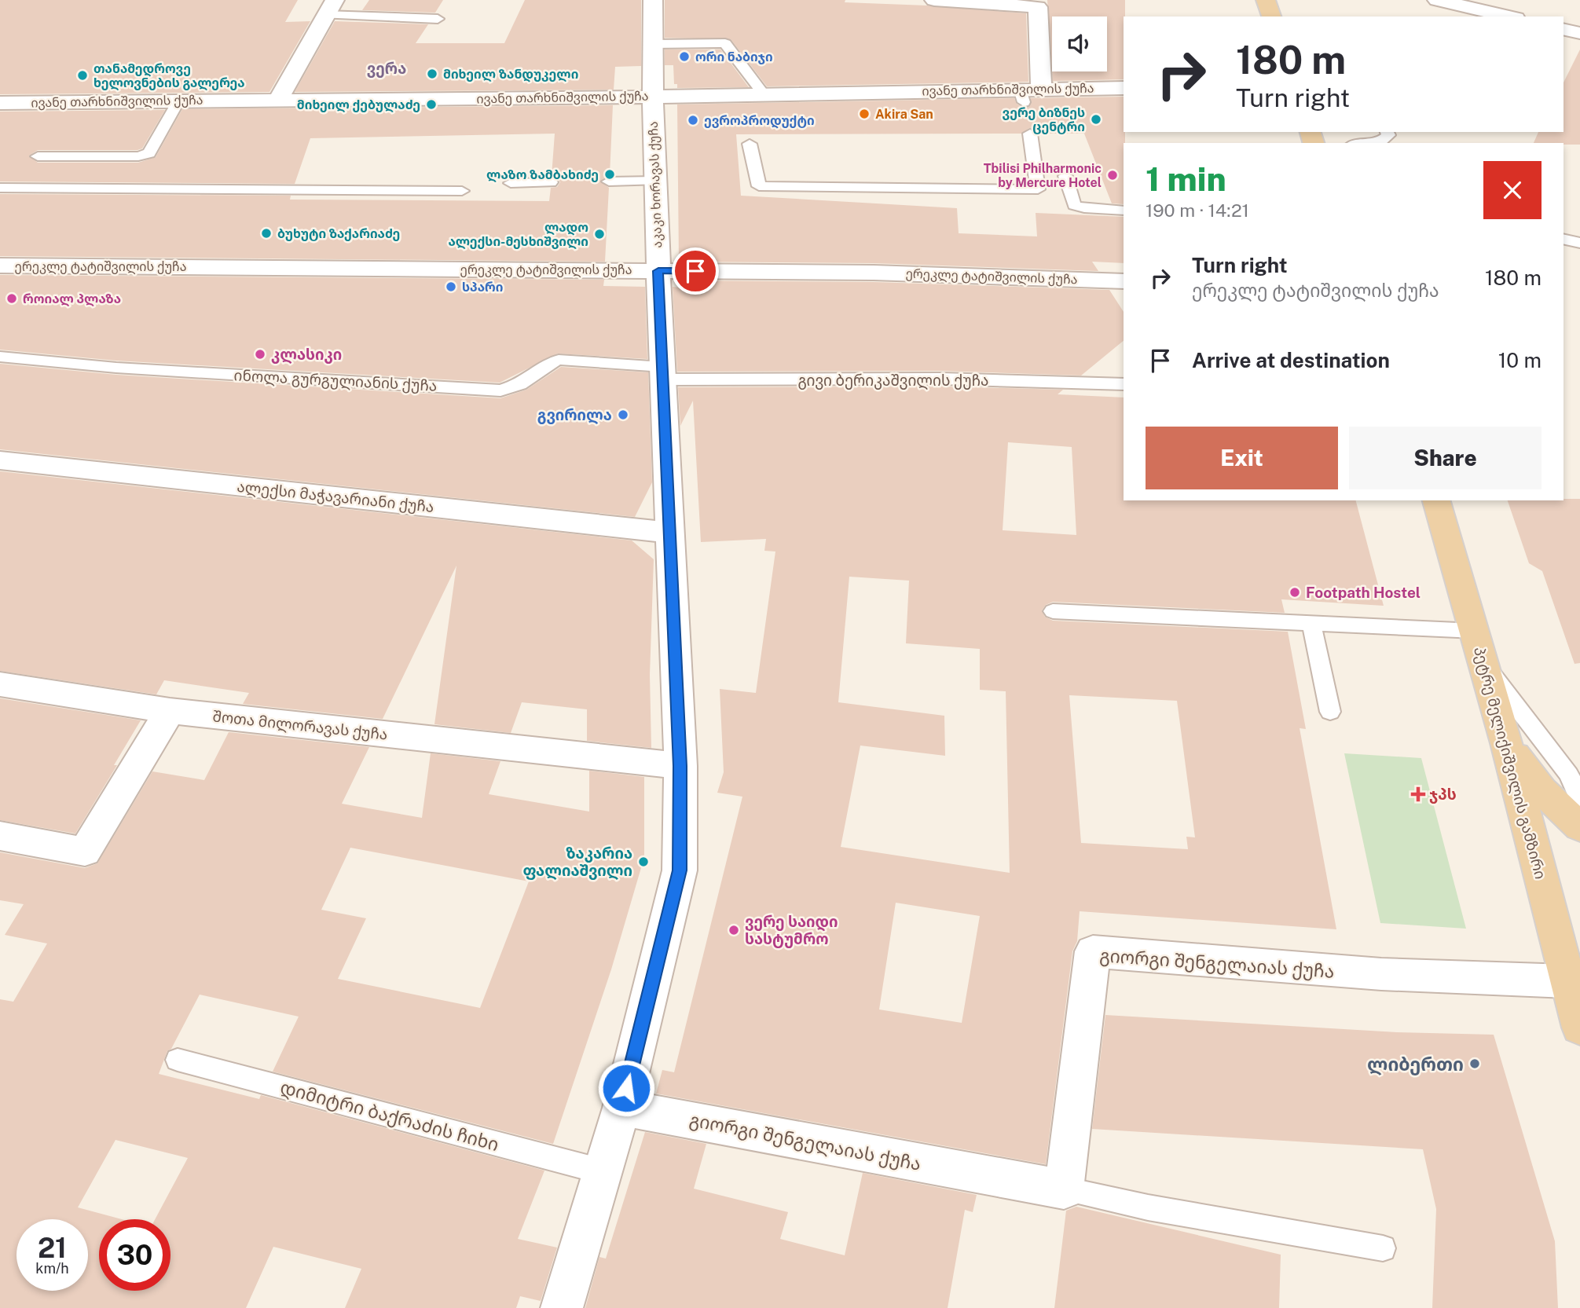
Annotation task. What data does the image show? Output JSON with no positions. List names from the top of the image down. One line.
{"streets":{"main road":["პეტრე მელიქიშვილის გამზირი"],"street":["ივანე თარხნიშვილის ქუჩა","აკაკი ხორავას ქუჩა","ერეკლე ტატიშვილის ქუჩა","ალექსი მაჭავარიანი ქუჩა","შოთა მილორავას ქუჩა","გიორგი შენგელაიას ქუჩა"],"lane":["ინოლა გურგულიანის ქუჩა","გივი ბერიკაშვილის ქუჩა","დიმიტრი ბაქრაძის ჩიხი"]},"crossings":[["ივანე თარხნიშვილის ქუჩა","აკაკი ხორავას ქუჩა"],["აკაკი ხორავას ქუჩა","ერეკლე ტატიშვილის ქუჩა"],["აკაკი ხორავას ქუჩა","ინოლა გურგულიანის ქუჩა"],["აკაკი ხორავას ქუჩა","გივი ბერიკაშვილის ქუჩა"],["აკაკი ხორავას ქუჩა","ალექსი მაჭავარიანი ქუჩა"],["აკაკი ხორავას ქუჩა","შოთა მილორავას ქუჩა"],["აკაკი ხორავას ქუჩა","გიორგი შენგელაიას ქუჩა"],["აკაკი ხორავას ქუჩა","დიმიტრი ბაქრაძის ჩიხი"],["ინოლა გურგულიანის ქუჩა","გივი ბერიკაშვილის ქუჩა"],["პეტრე მელიქიშვილის გამზირი","გიორგი შენგელაიას ქუჩა"]],"districts":["ვერა"],"places":{"other":["ორი ნაბიჯი","მიხეილ ზანდუკელი","თანამედროვე ხელოვნების გალერეა","მიხეილ ქებულაძე","Akira San","ვერე ბიზნეს ცენტრი","ევროპროდუქტი","ლაზო ზამბახიძე","Tbilisi Philharmonic by Mercure Hotel","ბუხუტი ზაქარიაძე","ლადო ალექსი-მესხიშვილი","სპარი","როიალ პლაზა","კლასიკი","გვირილა","Footpath Hostel","ზაკარია ფალიაშვილი","ვერე საიდი სასტუმრო","ლიბერთი"],"health":["ჯპს"]},"page":{"turn":["180 m","Turn right"],"heading":["1 min","190 m · 14:21"],"list":[{"name":"Turn right","note":"ერეკლე ტატიშვილის ქუჩა","value":"180 m"},{"name":"Arrive at destination","value":"10 m"}],"buttons":["Exit","Share"],"speed":"21 km/h","limit":"30"}}
